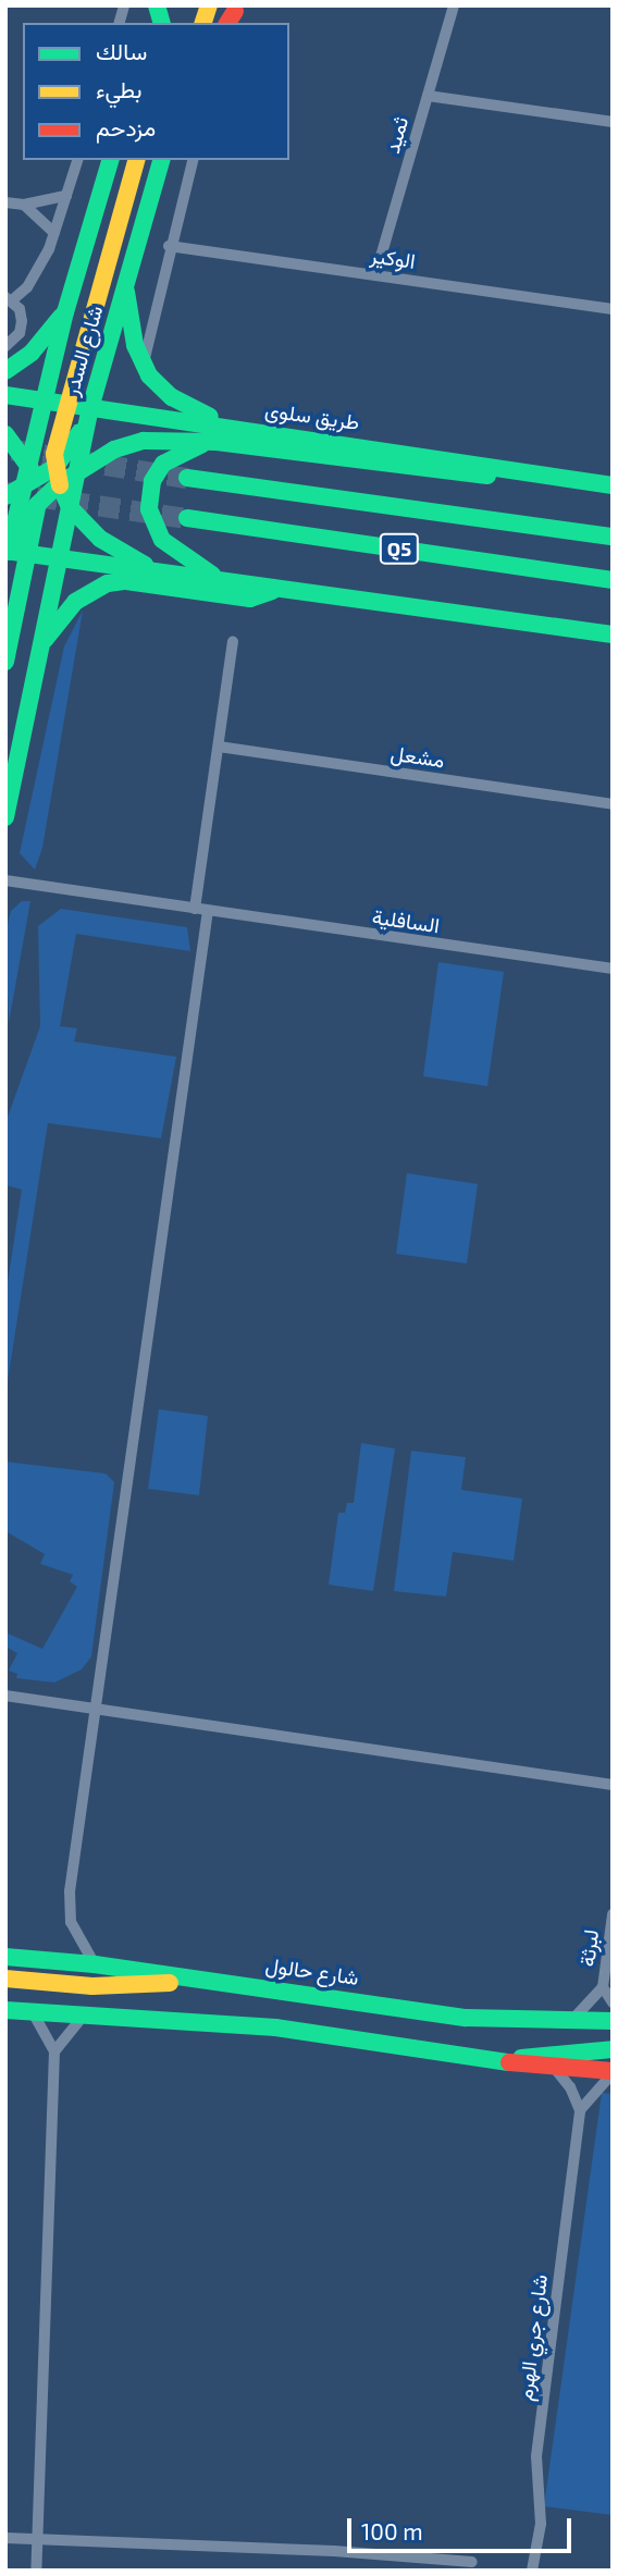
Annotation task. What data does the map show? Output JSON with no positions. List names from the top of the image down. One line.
{"streets":{"main road":["شارع السدر","طريق سلوى","Q5","شارع حالول"],"street":["ثميد","الوكير","مشعل","السافلية","لبرثة","شارع جري الهرم"]},"crossings":[["ثميد","الوكير"],["شارع السدر","طريق سلوى"],["لبرثة","شارع حالول"]],"legend":["سالك","بطيء","مزدحم"],"scale_bar":"100 m"}
